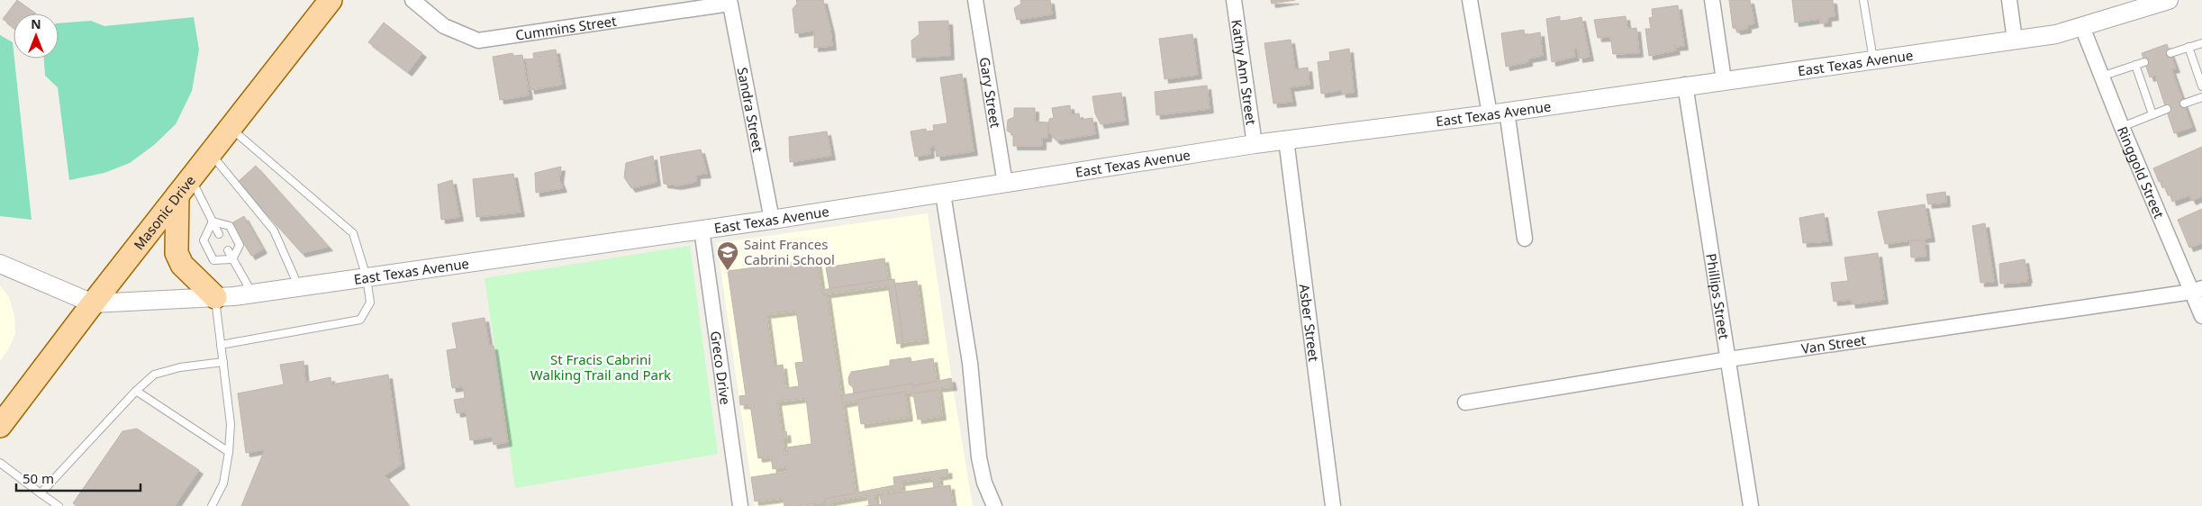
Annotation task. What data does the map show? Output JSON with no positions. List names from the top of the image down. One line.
{"streets":{"main road":["Masonic Drive"],"street":["Cummins Street","East Texas Avenue","Kathy Ann Street","Gary Street","Sandra Street","Ringgold Street","Phillips Street","Asber Street","Van Street","Greco Drive"]},"crossings":[["Cummins Street","Sandra Street"],["East Texas Avenue","Kathy Ann Street"],["East Texas Avenue","Gary Street"],["East Texas Avenue","Sandra Street"],["East Texas Avenue","Ringgold Street"],["East Texas Avenue","Masonic Drive"],["East Texas Avenue","Phillips Street"],["East Texas Avenue","Asber Street"],["East Texas Avenue","Greco Drive"],["Ringgold Street","Van Street"],["Phillips Street","Van Street"]],"parks":["St Fracis Cabrini Walking Trail and Park"],"places":{"school or university":["Saint Frances Cabrini School"]},"scale_bar":"50 m","north":"top"}
